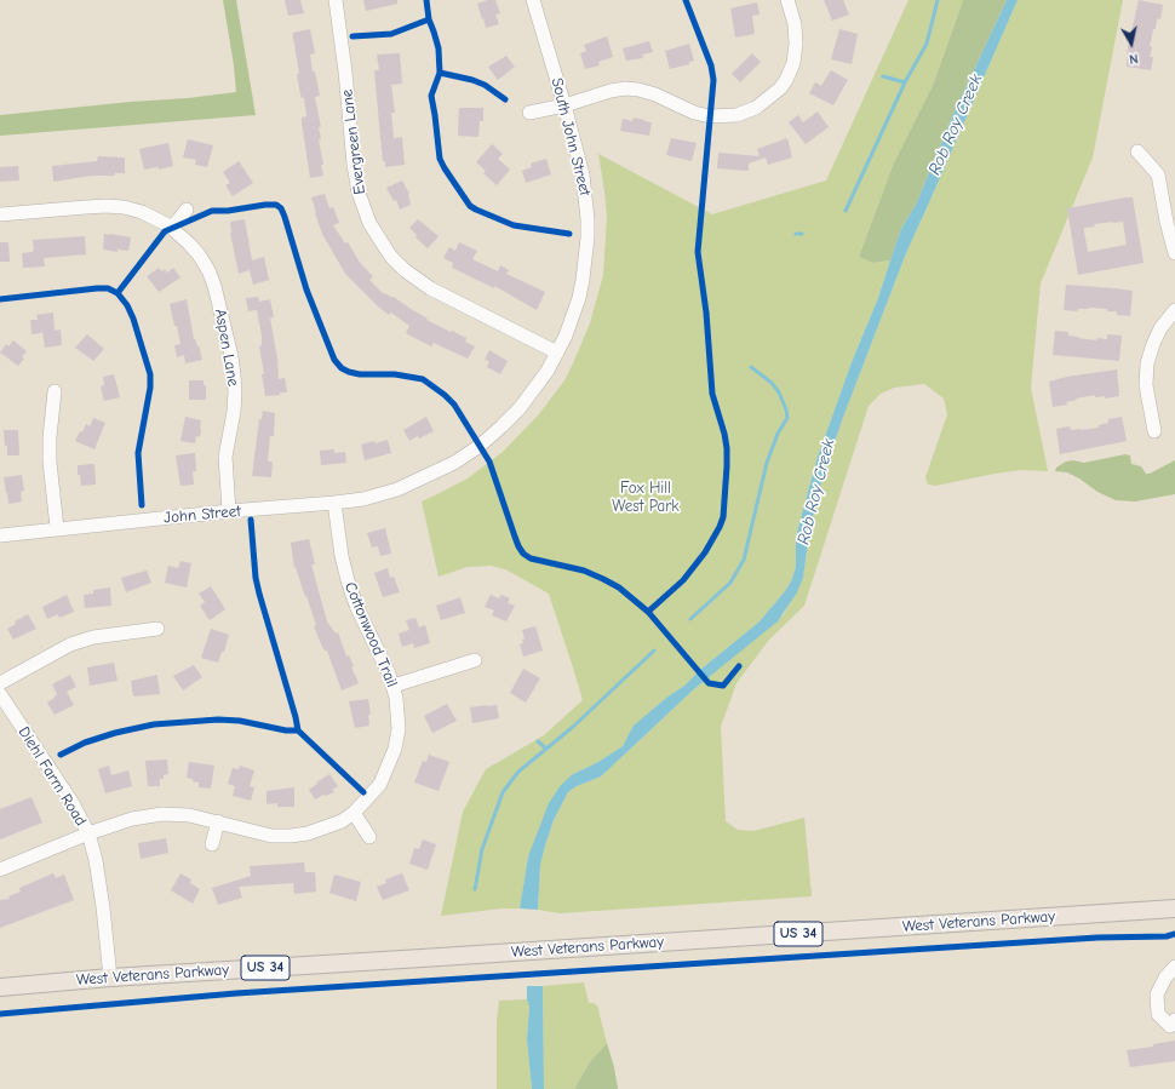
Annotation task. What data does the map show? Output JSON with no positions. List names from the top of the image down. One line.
{"streets":{"main road":["West Veterans Parkway","US 34"],"street":["South John Street","Evergreen Lane","Aspen Lane","John Street","Cottonwood Trail","Diehl Farm Road"]},"crossings":[["South John Street","Evergreen Lane"],["South John Street","John Street"],["Aspen Lane","John Street"],["John Street","Cottonwood Trail"],["Cottonwood Trail","Diehl Farm Road"],["Diehl Farm Road","West Veterans Parkway"]],"water":["Rob Roy Creek"],"parks":["Fox Hill West Park"],"north":"bottom"}
